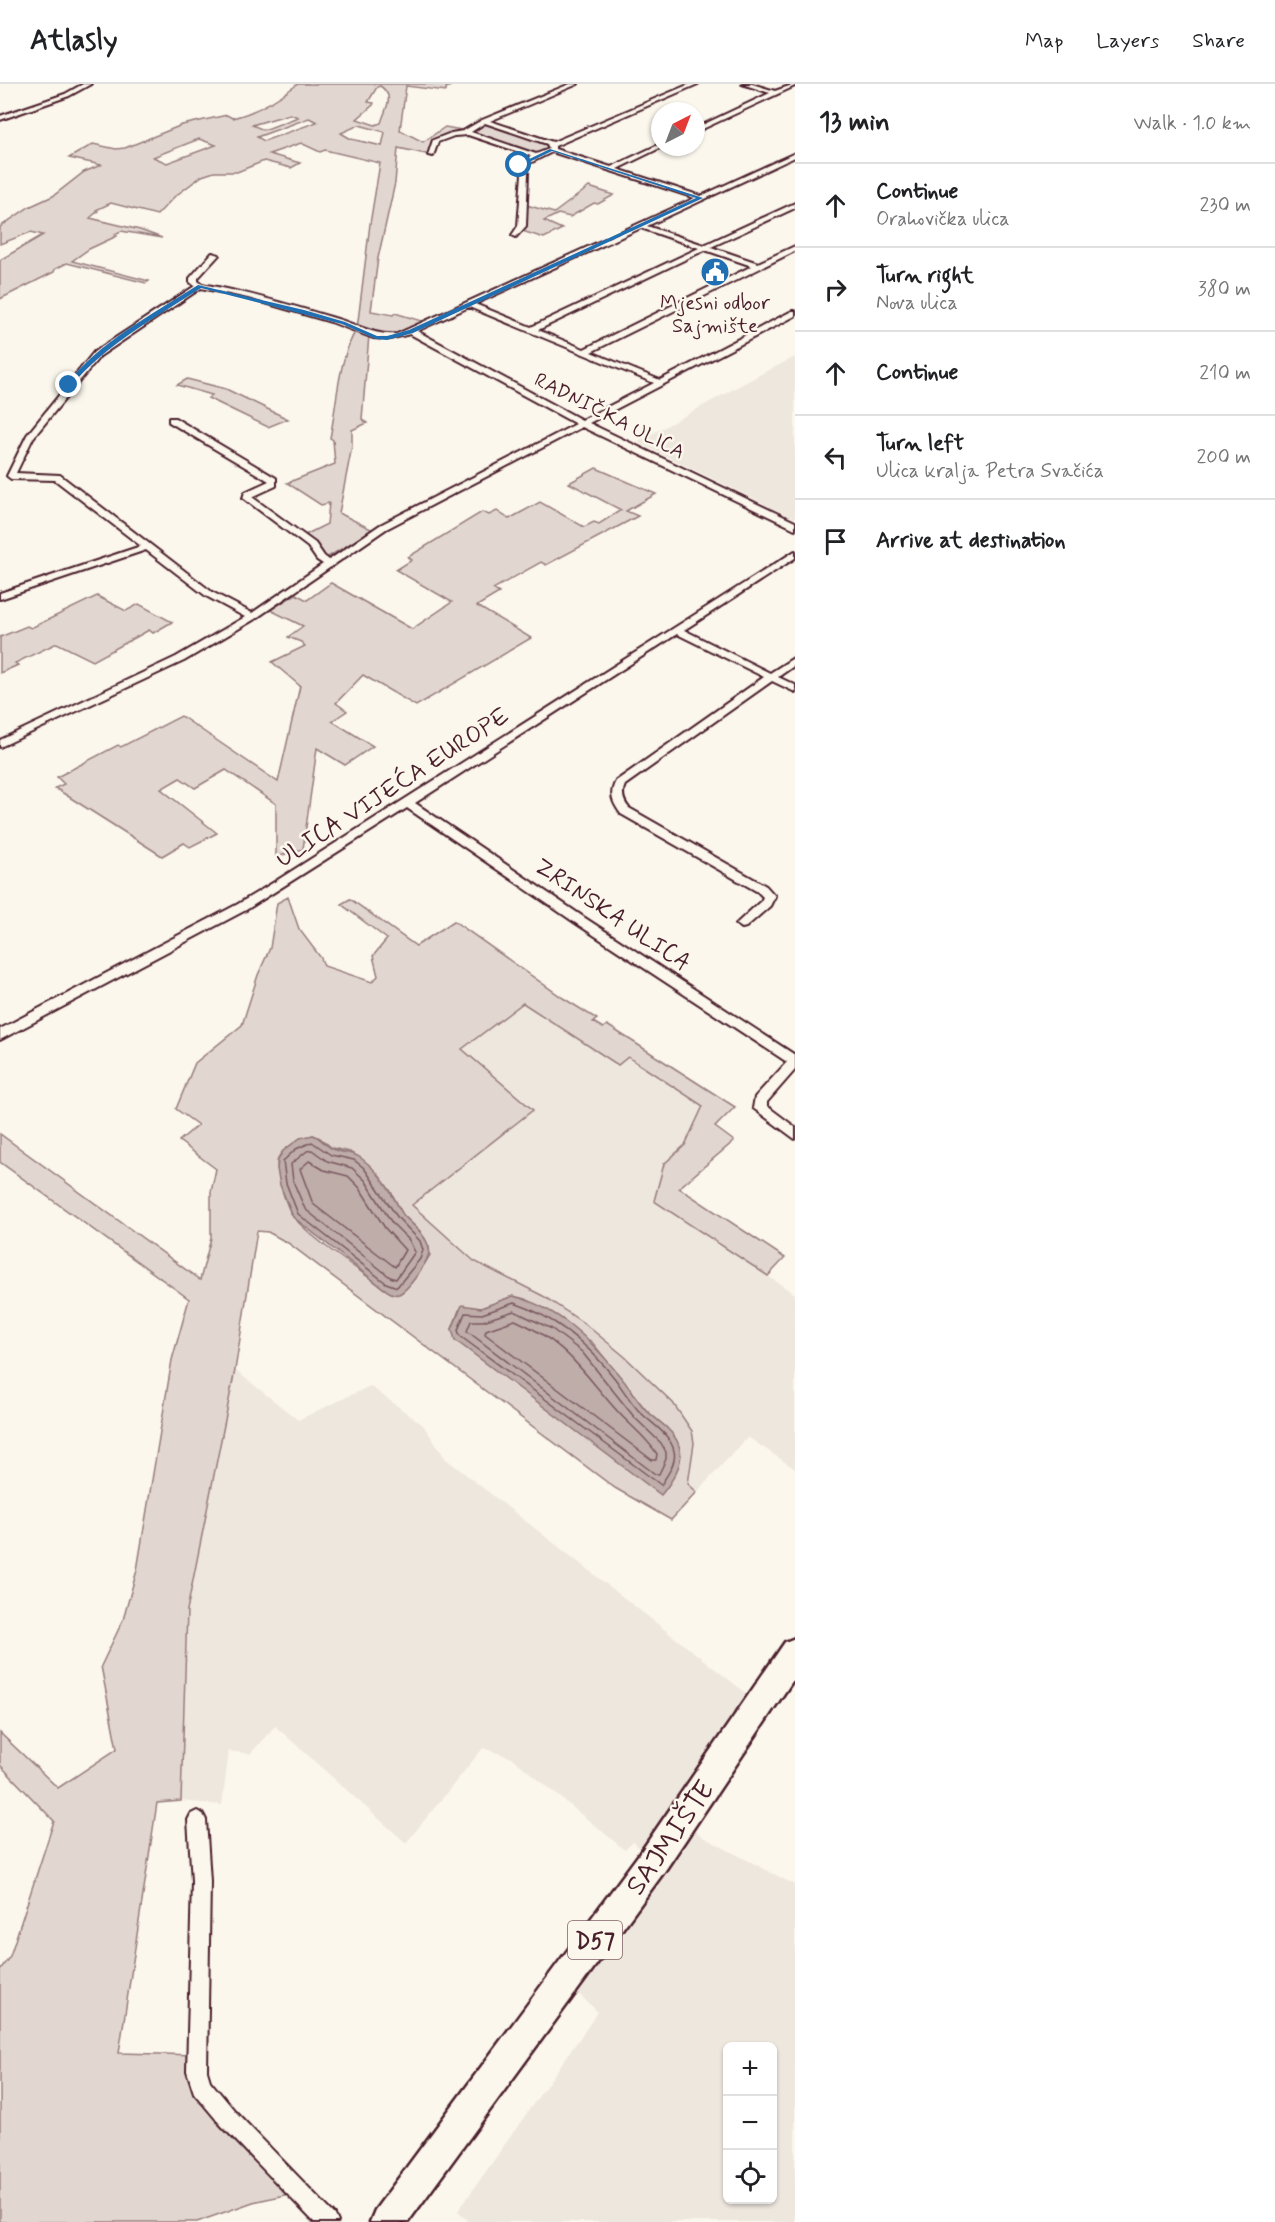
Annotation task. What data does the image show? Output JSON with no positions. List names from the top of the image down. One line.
{"streets":{"main road":["SAJMIŠTE","D57"],"street":["RADNIČKA ULICA","ULICA VIJEĆA EUROPE","ZRINSKA ULICA"]},"crossings":[["ULICA VIJEĆA EUROPE","ZRINSKA ULICA"]],"places":{"public building":["Mjesni odbor Sajmište"]},"north":"top right","page":{"header":"Atlasly","nav":["Map","Layers","Share"],"heading":["13 min","Walk · 1.0 km"],"list":[["Continue","Orahovička ulica","230 m"],["Turn right","Nova ulica","380 m"],["Continue","210 m"],["Turn left","Ulica kralja Petra Svačića","200 m"],"Arrive at destination"],"map_buttons":["+","−"]}}
